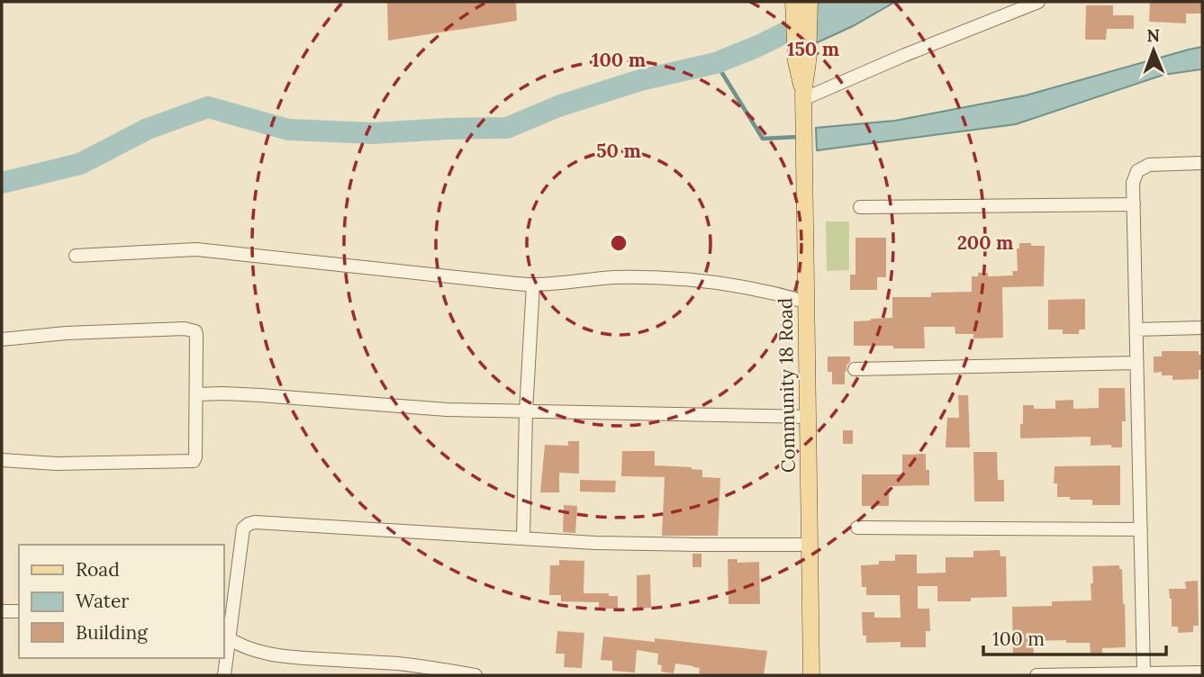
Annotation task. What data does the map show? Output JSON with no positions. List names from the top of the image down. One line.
{"streets":{"main road":["Community 18 Road"]},"legend":["Road","Water","Building"],"scale_bar":"100 m","north":"top","rings":["150 m","100 m","50 m","200 m"]}
